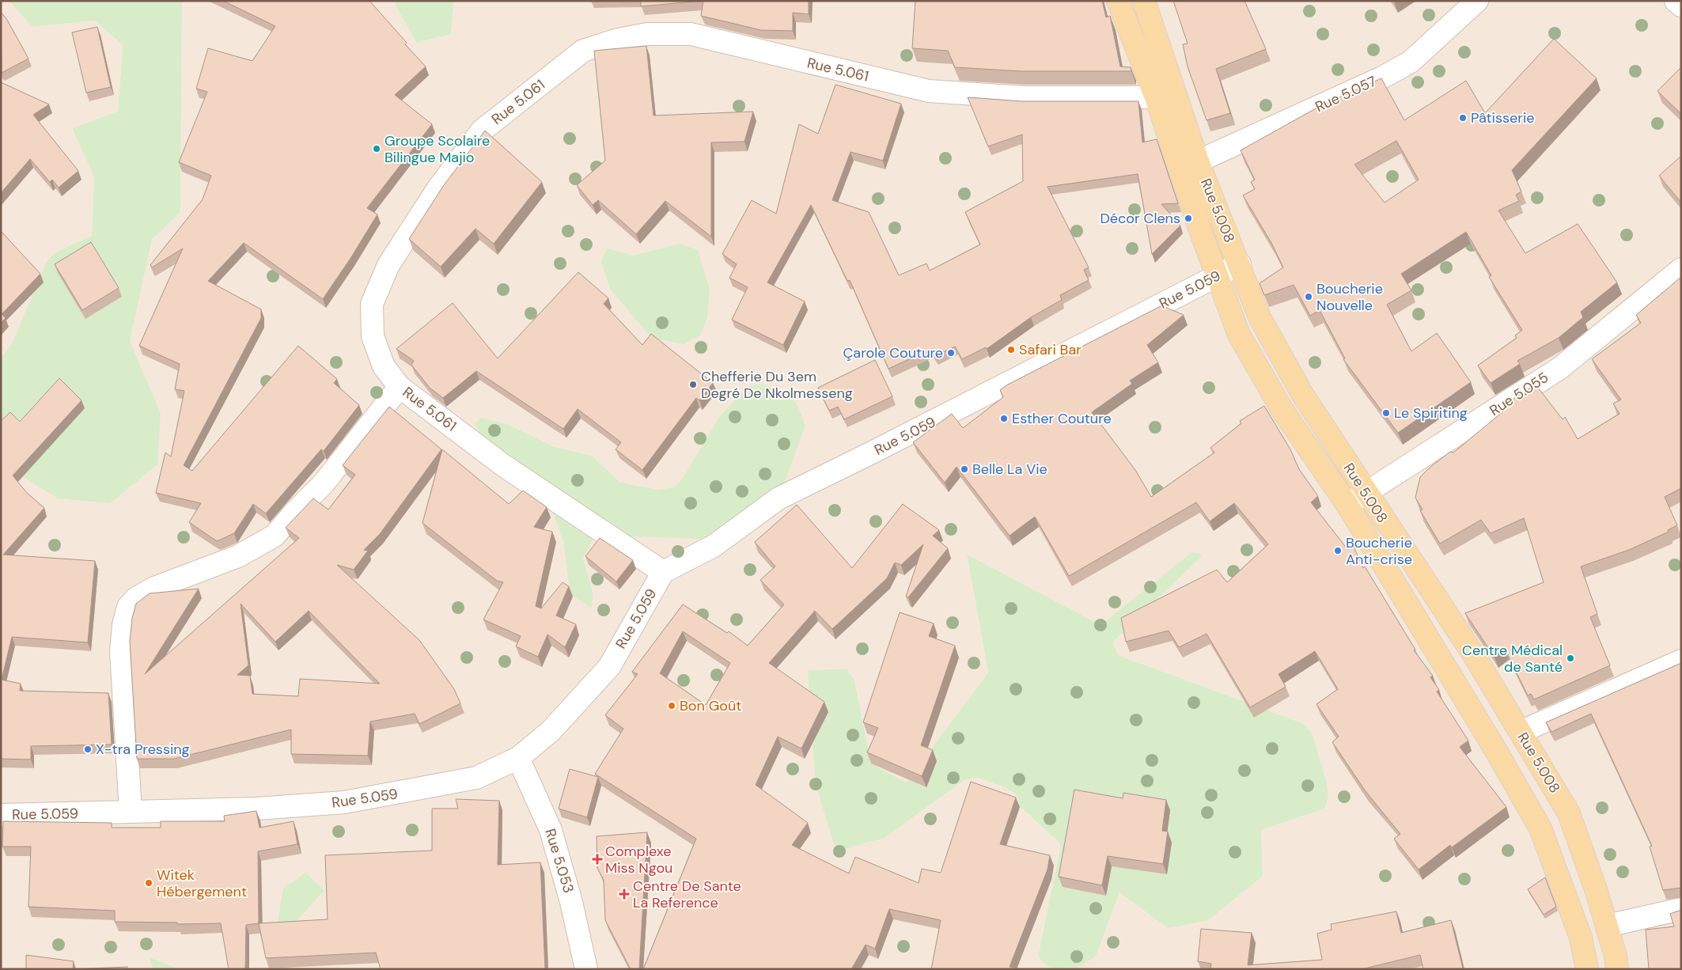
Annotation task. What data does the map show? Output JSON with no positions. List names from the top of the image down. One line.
{"streets":{"main road":["Rue 5.008"],"street":["Rue 5.061","Rue 5.057","Rue 5.059","Rue 5.055","Rue 5.053"]},"crossings":[["Rue 5.061","Rue 5.008"],["Rue 5.061","Rue 5.059"],["Rue 5.057","Rue 5.008"],["Rue 5.008","Rue 5.059"],["Rue 5.008","Rue 5.055"],["Rue 5.059","Rue 5.053"]],"places":{"other":["Pâtisserie","Groupe Scolaire Bilingue Majio","Décor Clens","Boucherie Nouvelle","Safari Bar","Çarole Couture","Chefferie Du 3em Degré De Nkolmesseng","Le Spiriting","Esther Couture","Belle La Vie","Boucherie Anti-crise","Centre Médical de Santé","Bon Goût","X-tra Pressing","Witek Hébergement"],"health":["Complexe Miss Ngou","Centre De Sante La Reference"]}}
